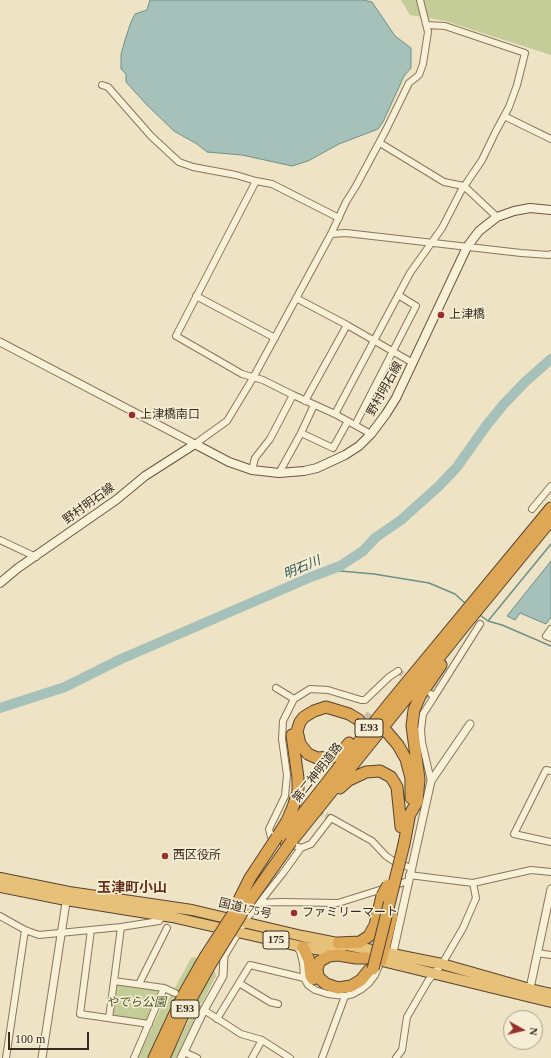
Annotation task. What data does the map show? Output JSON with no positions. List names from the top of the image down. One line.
{"streets":{"highway":["E93","第二神明道路","国道175号","175"],"main road":["野村明石線"]},"districts":["玉津町小山"],"water":["明石川"],"parks":["やでら公園"],"places":["上津橋","上津橋南口","西区役所","ファミリーマート"],"scale_bar":"100 m","north":"right"}
